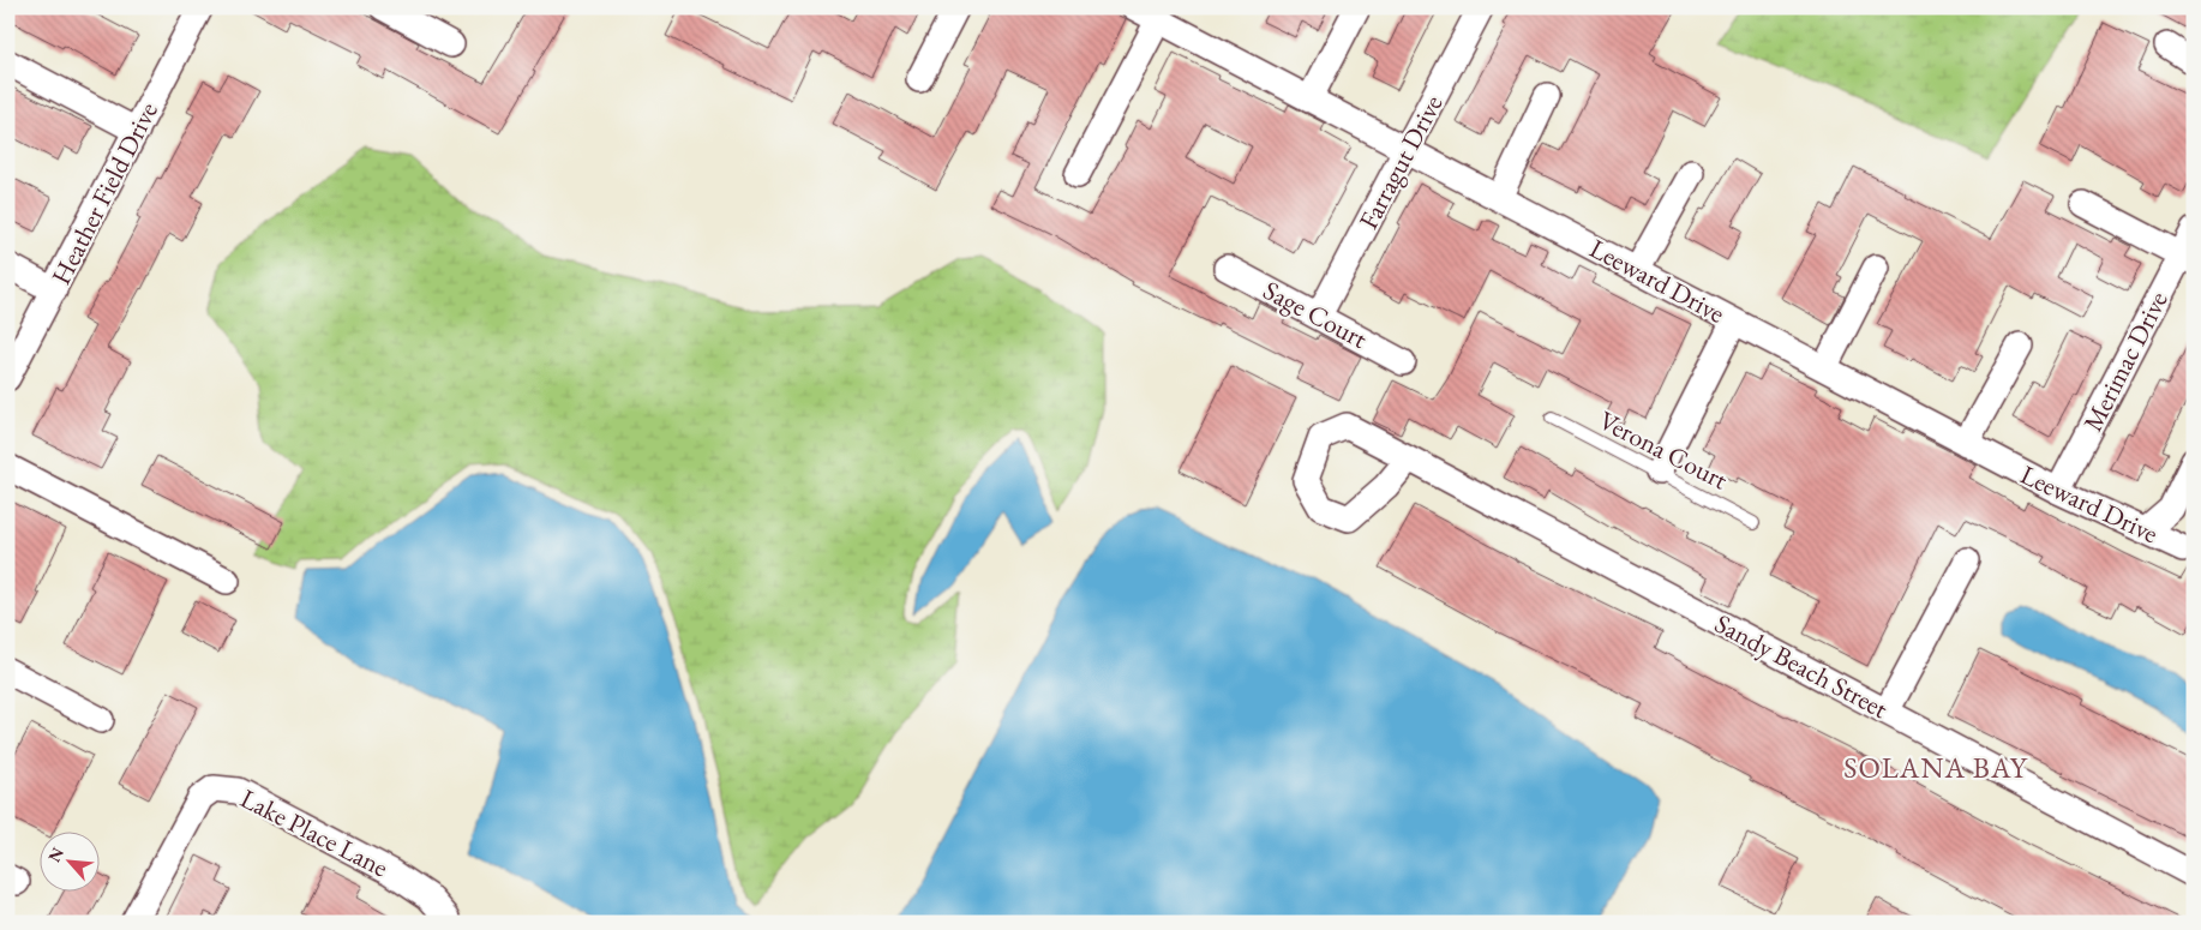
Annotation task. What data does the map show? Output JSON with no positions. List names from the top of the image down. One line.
{"streets":{"street":["Farragut Drive","Heather Field Drive","Leeward Drive","Sage Court","Merimac Drive","Sandy Beach Street","Lake Place Lane"],"lane":["Verona Court"]},"crossings":[["Farragut Drive","Leeward Drive"],["Farragut Drive","Sage Court"],["Leeward Drive","Merimac Drive"]],"districts":["SOLANA BAY"],"north":"top left"}
